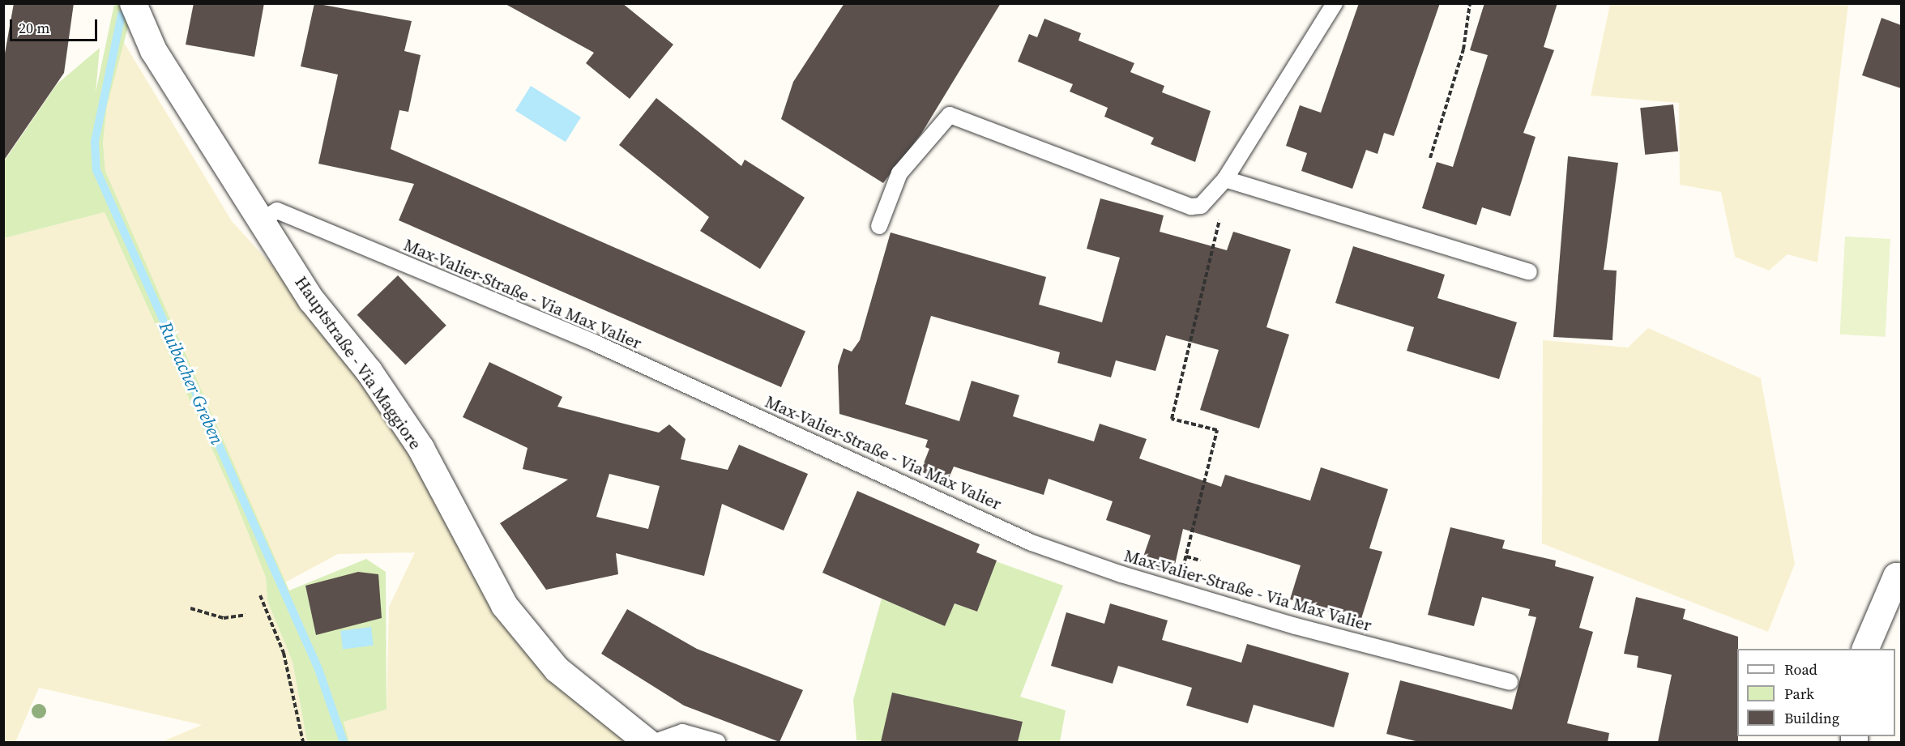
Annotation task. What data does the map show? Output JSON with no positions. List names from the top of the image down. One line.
{"streets":{"street":["Hauptstraße - Via Maggiore"],"lane":["Max-Valier-Straße - Via Max Valier"]},"crossings":[["Max-Valier-Straße - Via Max Valier","Hauptstraße - Via Maggiore"]],"water":["Ruibacher Greben"],"legend":["Road","Park","Building"],"scale_bar":"20 m"}
